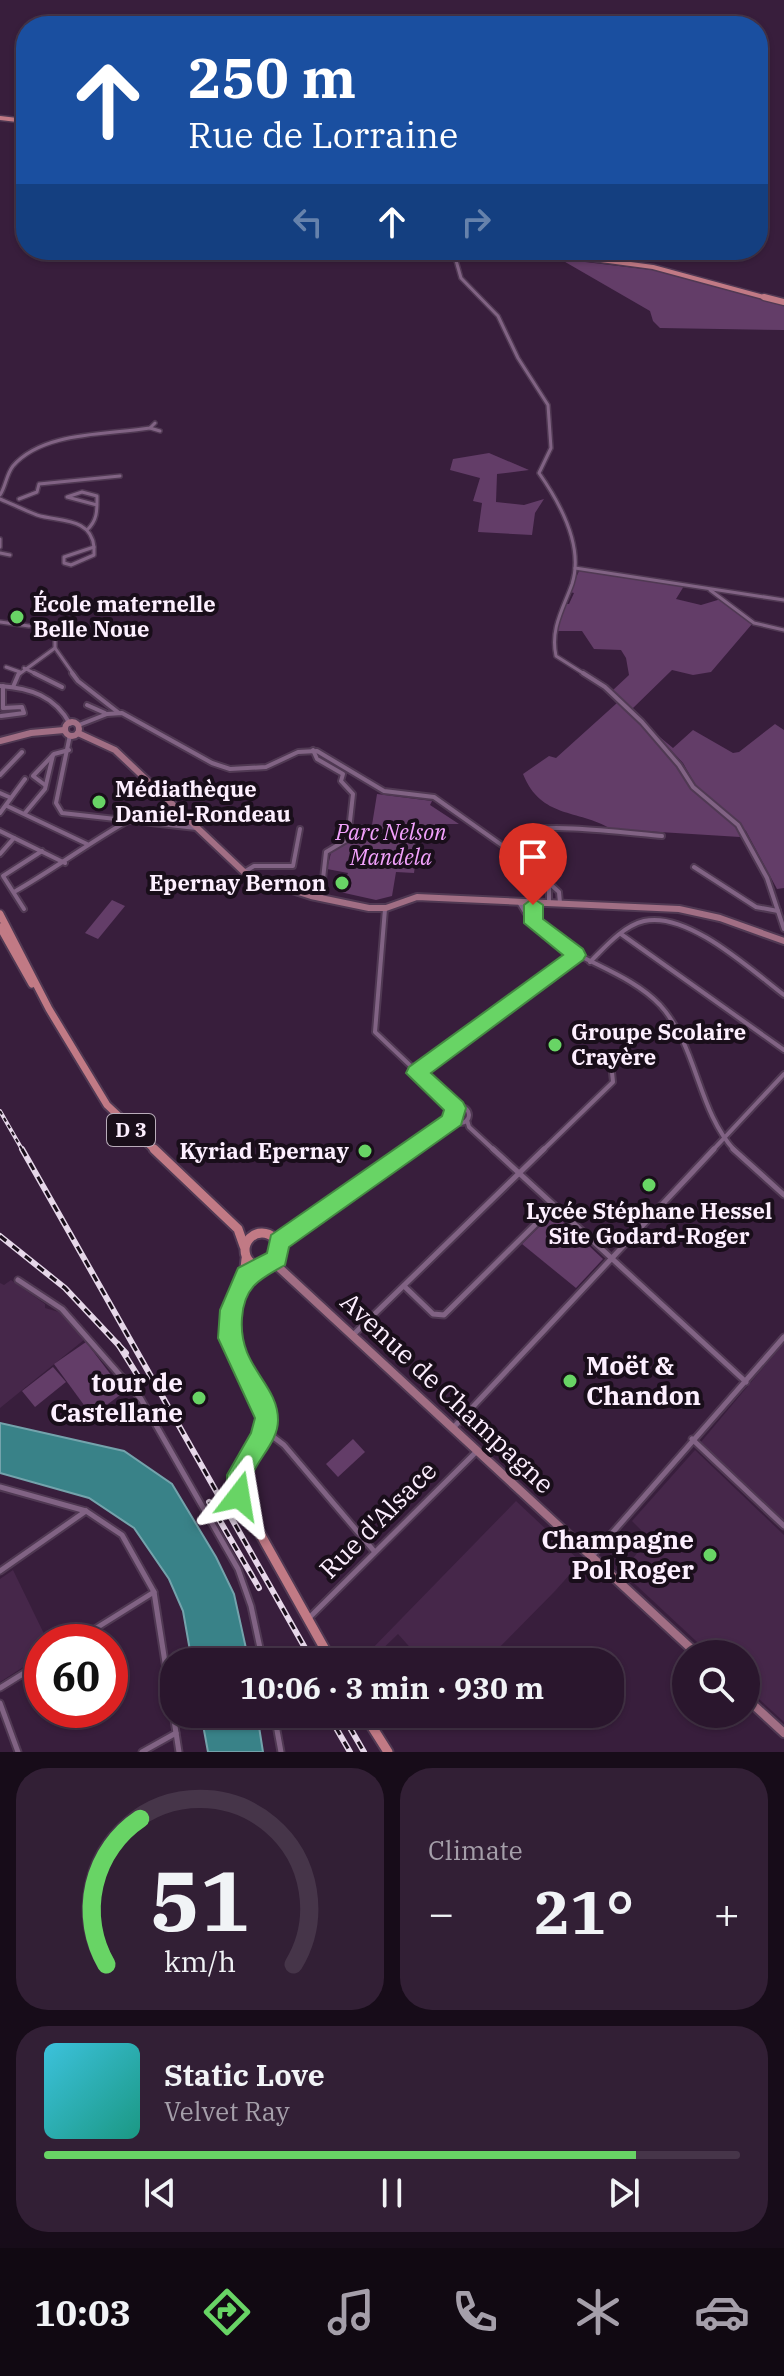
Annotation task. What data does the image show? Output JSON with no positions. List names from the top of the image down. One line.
{"streets":{"main road":["D 3"],"street":["Avenue de Champagne","Rue d'Alsace"]},"crossings":[["D 3","Avenue de Champagne"],["Avenue de Champagne","Rue d'Alsace"]],"parks":["Parc Nelson Mandela"],"places":["École maternelle Belle Noue","Médiathèque Daniel-Rondeau","Epernay Bernon","Groupe Scolaire Crayère","Kyriad Epernay","Lycée Stéphane Hessel Site Godard-Roger","Moёt & Chandon","tour de Castellane","Champagne Pol Roger"],"page":{"turn":["250 m","Rue de Lorraine"],"limit":"60","trip":"10:06 · 3 min · 930 m","tile":"Climate","heat":["−","21°","+"],"song":["Static Love","Velvet Ray"],"tabs":"10:03","gauge":["51","km/h"]}}
